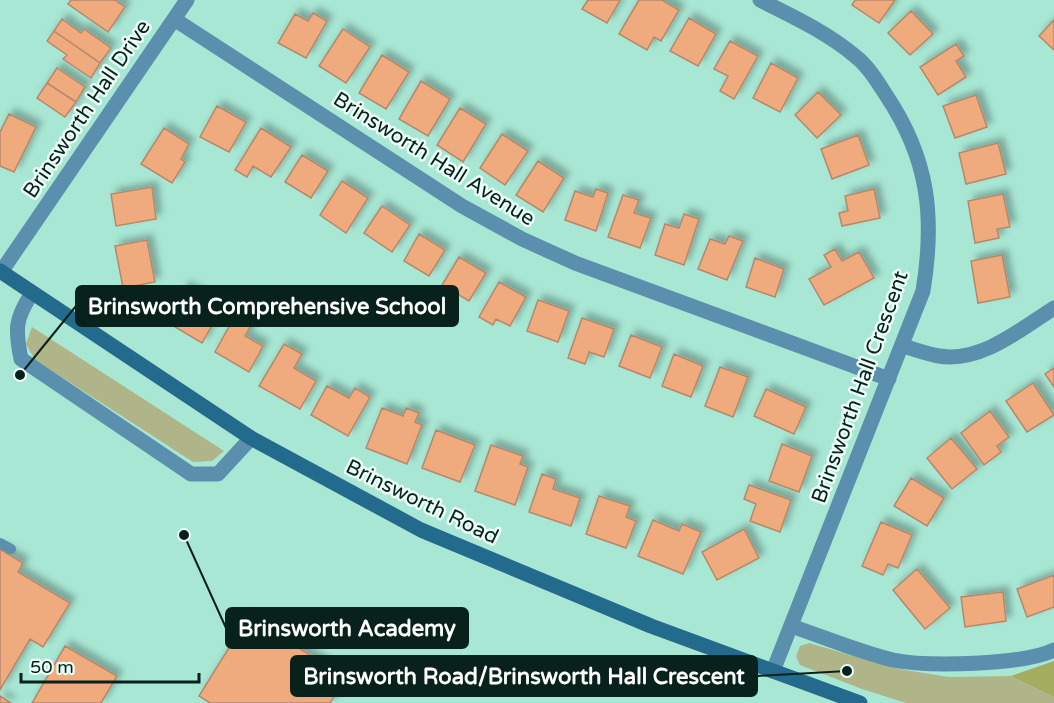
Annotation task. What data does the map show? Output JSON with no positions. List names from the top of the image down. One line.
{"streets":{"main road":["Brinsworth Road"],"street":["Brinsworth Hall Drive","Brinsworth Hall Avenue","Brinsworth Hall Crescent"]},"crossings":[["Brinsworth Hall Drive","Brinsworth Hall Avenue"],["Brinsworth Hall Drive","Brinsworth Road"],["Brinsworth Hall Avenue","Brinsworth Hall Crescent"],["Brinsworth Hall Crescent","Brinsworth Road"]],"places":["Brinsworth Comprehensive School","Brinsworth Academy","Brinsworth Road/Brinsworth Hall Crescent"],"scale_bar":"50 m"}
